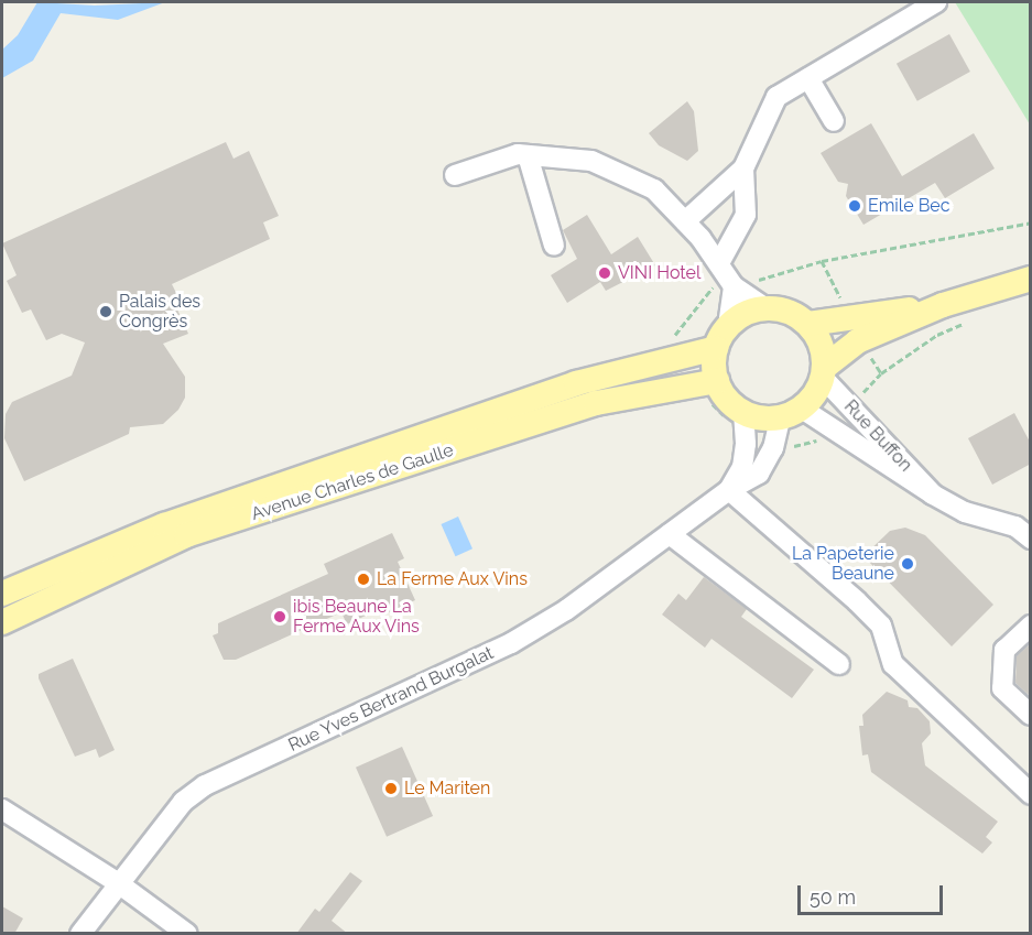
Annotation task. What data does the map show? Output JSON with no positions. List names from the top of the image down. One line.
{"streets":{"main road":["Avenue Charles de Gaulle"],"street":["Rue Buffon","Rue Yves Bertrand Burgalat"]},"crossings":[["Rue Buffon","Avenue Charles de Gaulle"],["Rue Buffon","Rue Yves Bertrand Burgalat"],["Avenue Charles de Gaulle","Rue Yves Bertrand Burgalat"]],"places":["Emile Bec","VINI Hotel","Palais des Congrès","La Papeterie Beaune","La Ferme Aux Vins","ibis Beaune La Ferme Aux Vins","Le Mariten"],"scale_bar":"50 m"}
